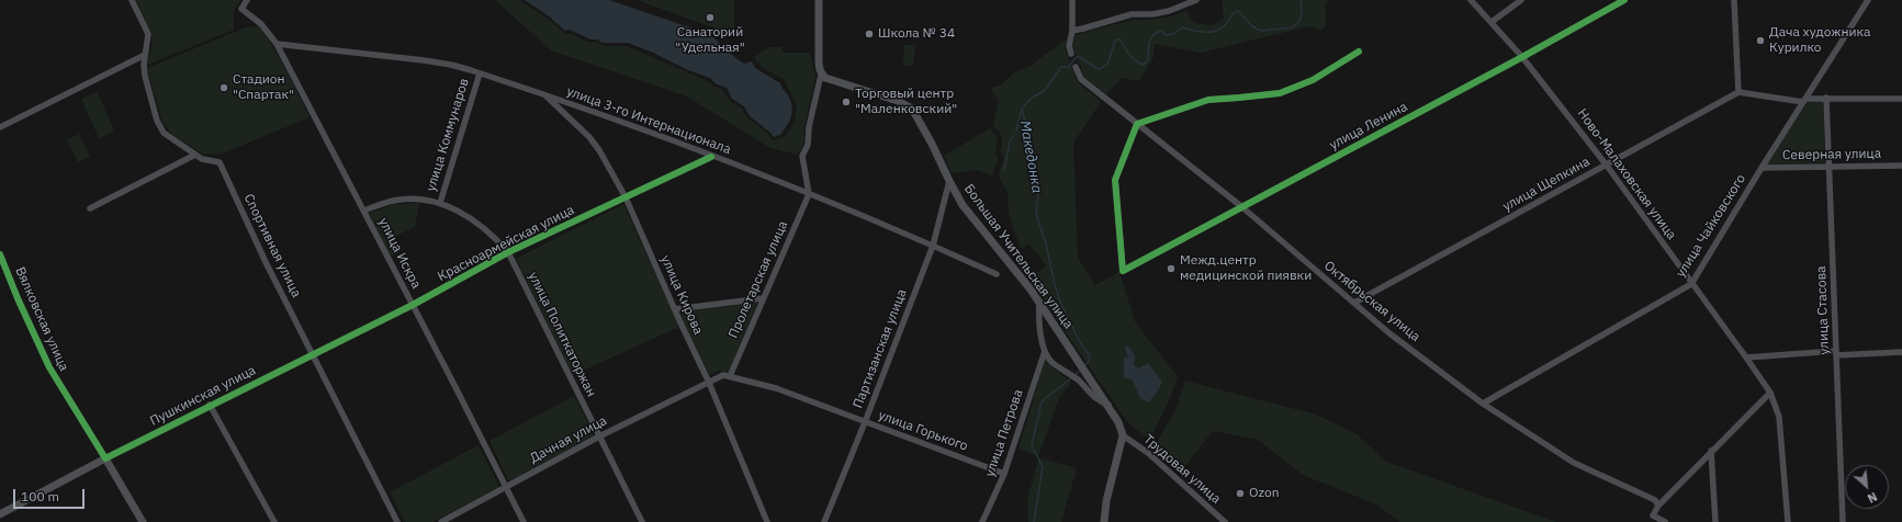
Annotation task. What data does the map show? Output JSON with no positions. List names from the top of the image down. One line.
{"streets":{"main road":["Большая Учительская улица","Вялковская улица","Пушкинская улица"],"street":["улица 3-го Интернационала","улица Ленина","улица Коммунаров","Северная улица","Ново-Малаховская улица","улица Щепкина","улица Чайковского","Красноармейская улица","Спортивная улица","улица Искра","Пролетарская улица","улица Кирова","Октябрьская улица","улица Стасова","улица Политкаторжан","Партизанская улица","улица Горького","улица Петрова","Дачная улица","Трудовая улица"]},"crossings":[["улица 3-го Интернационала","улица Коммунаров"],["улица 3-го Интернационала","Красноармейская улица"],["улица 3-го Интернационала","улица Искра"],["улица 3-го Интернационала","Пролетарская улица"],["улица 3-го Интернационала","улица Кирова"],["улица 3-го Интернационала","Партизанская улица"],["улица Ленина","Ново-Малаховская улица"],["улица Ленина","Октябрьская улица"],["улица Коммунаров","улица Политкаторжан"],["Северная улица","улица Чайковского"],["Северная улица","улица Стасова"],["Ново-Малаховская улица","улица Щепкина"],["Ново-Малаховская улица","улица Чайковского"],["улица Щепкина","Октябрьская улица"],["улица Чайковского","Октябрьская улица"],["Красноармейская улица","Спортивная улица"],["Красноармейская улица","улица Искра"],["Красноармейская улица","улица Кирова"],["Красноармейская улица","улица Политкаторжан"],["Красноармейская улица","Пушкинская улица"],["Спортивная улица","Пушкинская улица"],["улица Искра","улица Политкаторжан"],["улица Искра","Дачная улица"],["Большая Учительская улица","Партизанская улица"],["Большая Учительская улица","Трудовая улица"],["Пролетарская улица","улица Горького"],["улица Кирова","Дачная улица"],["Вялковская улица","Пушкинская улица"],["улица Политкаторжан","Дачная улица"],["Партизанская улица","улица Горького"],["улица Горького","улица Петрова"]],"water":["Македонка"],"places":["Санаторий \"Удельная\"","Школа № 34","Дача художника Курилко","Стадион \"Спартак\"","Торговый центр \"Маленковский\"","Межд.центр медицинской пиявки","Ozon"],"scale_bar":"100 m","north":"bottom right"}
